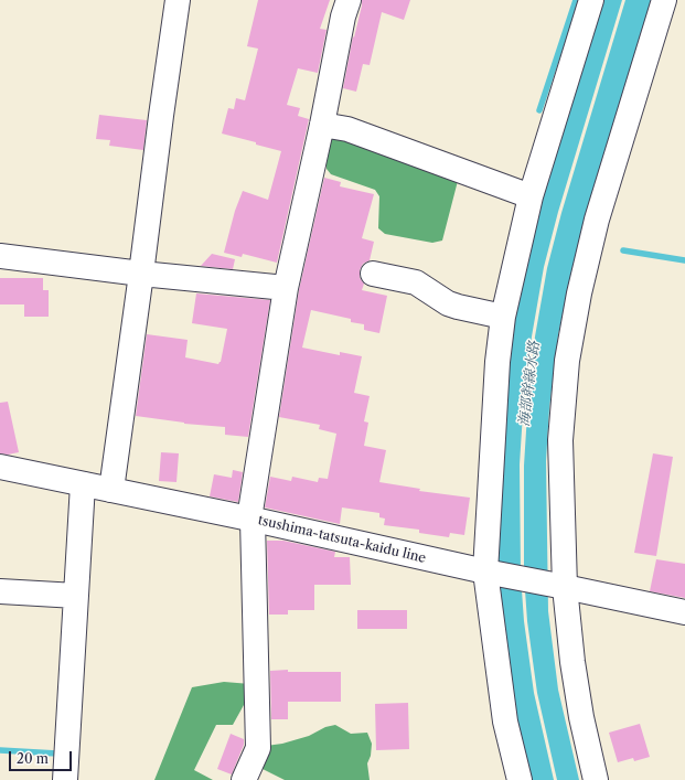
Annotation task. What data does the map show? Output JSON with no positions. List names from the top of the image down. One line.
{"streets":{"street":["tsushima-tatsuta-kaidu line"]},"water":["海部幹線水路"],"scale_bar":"20 m"}
